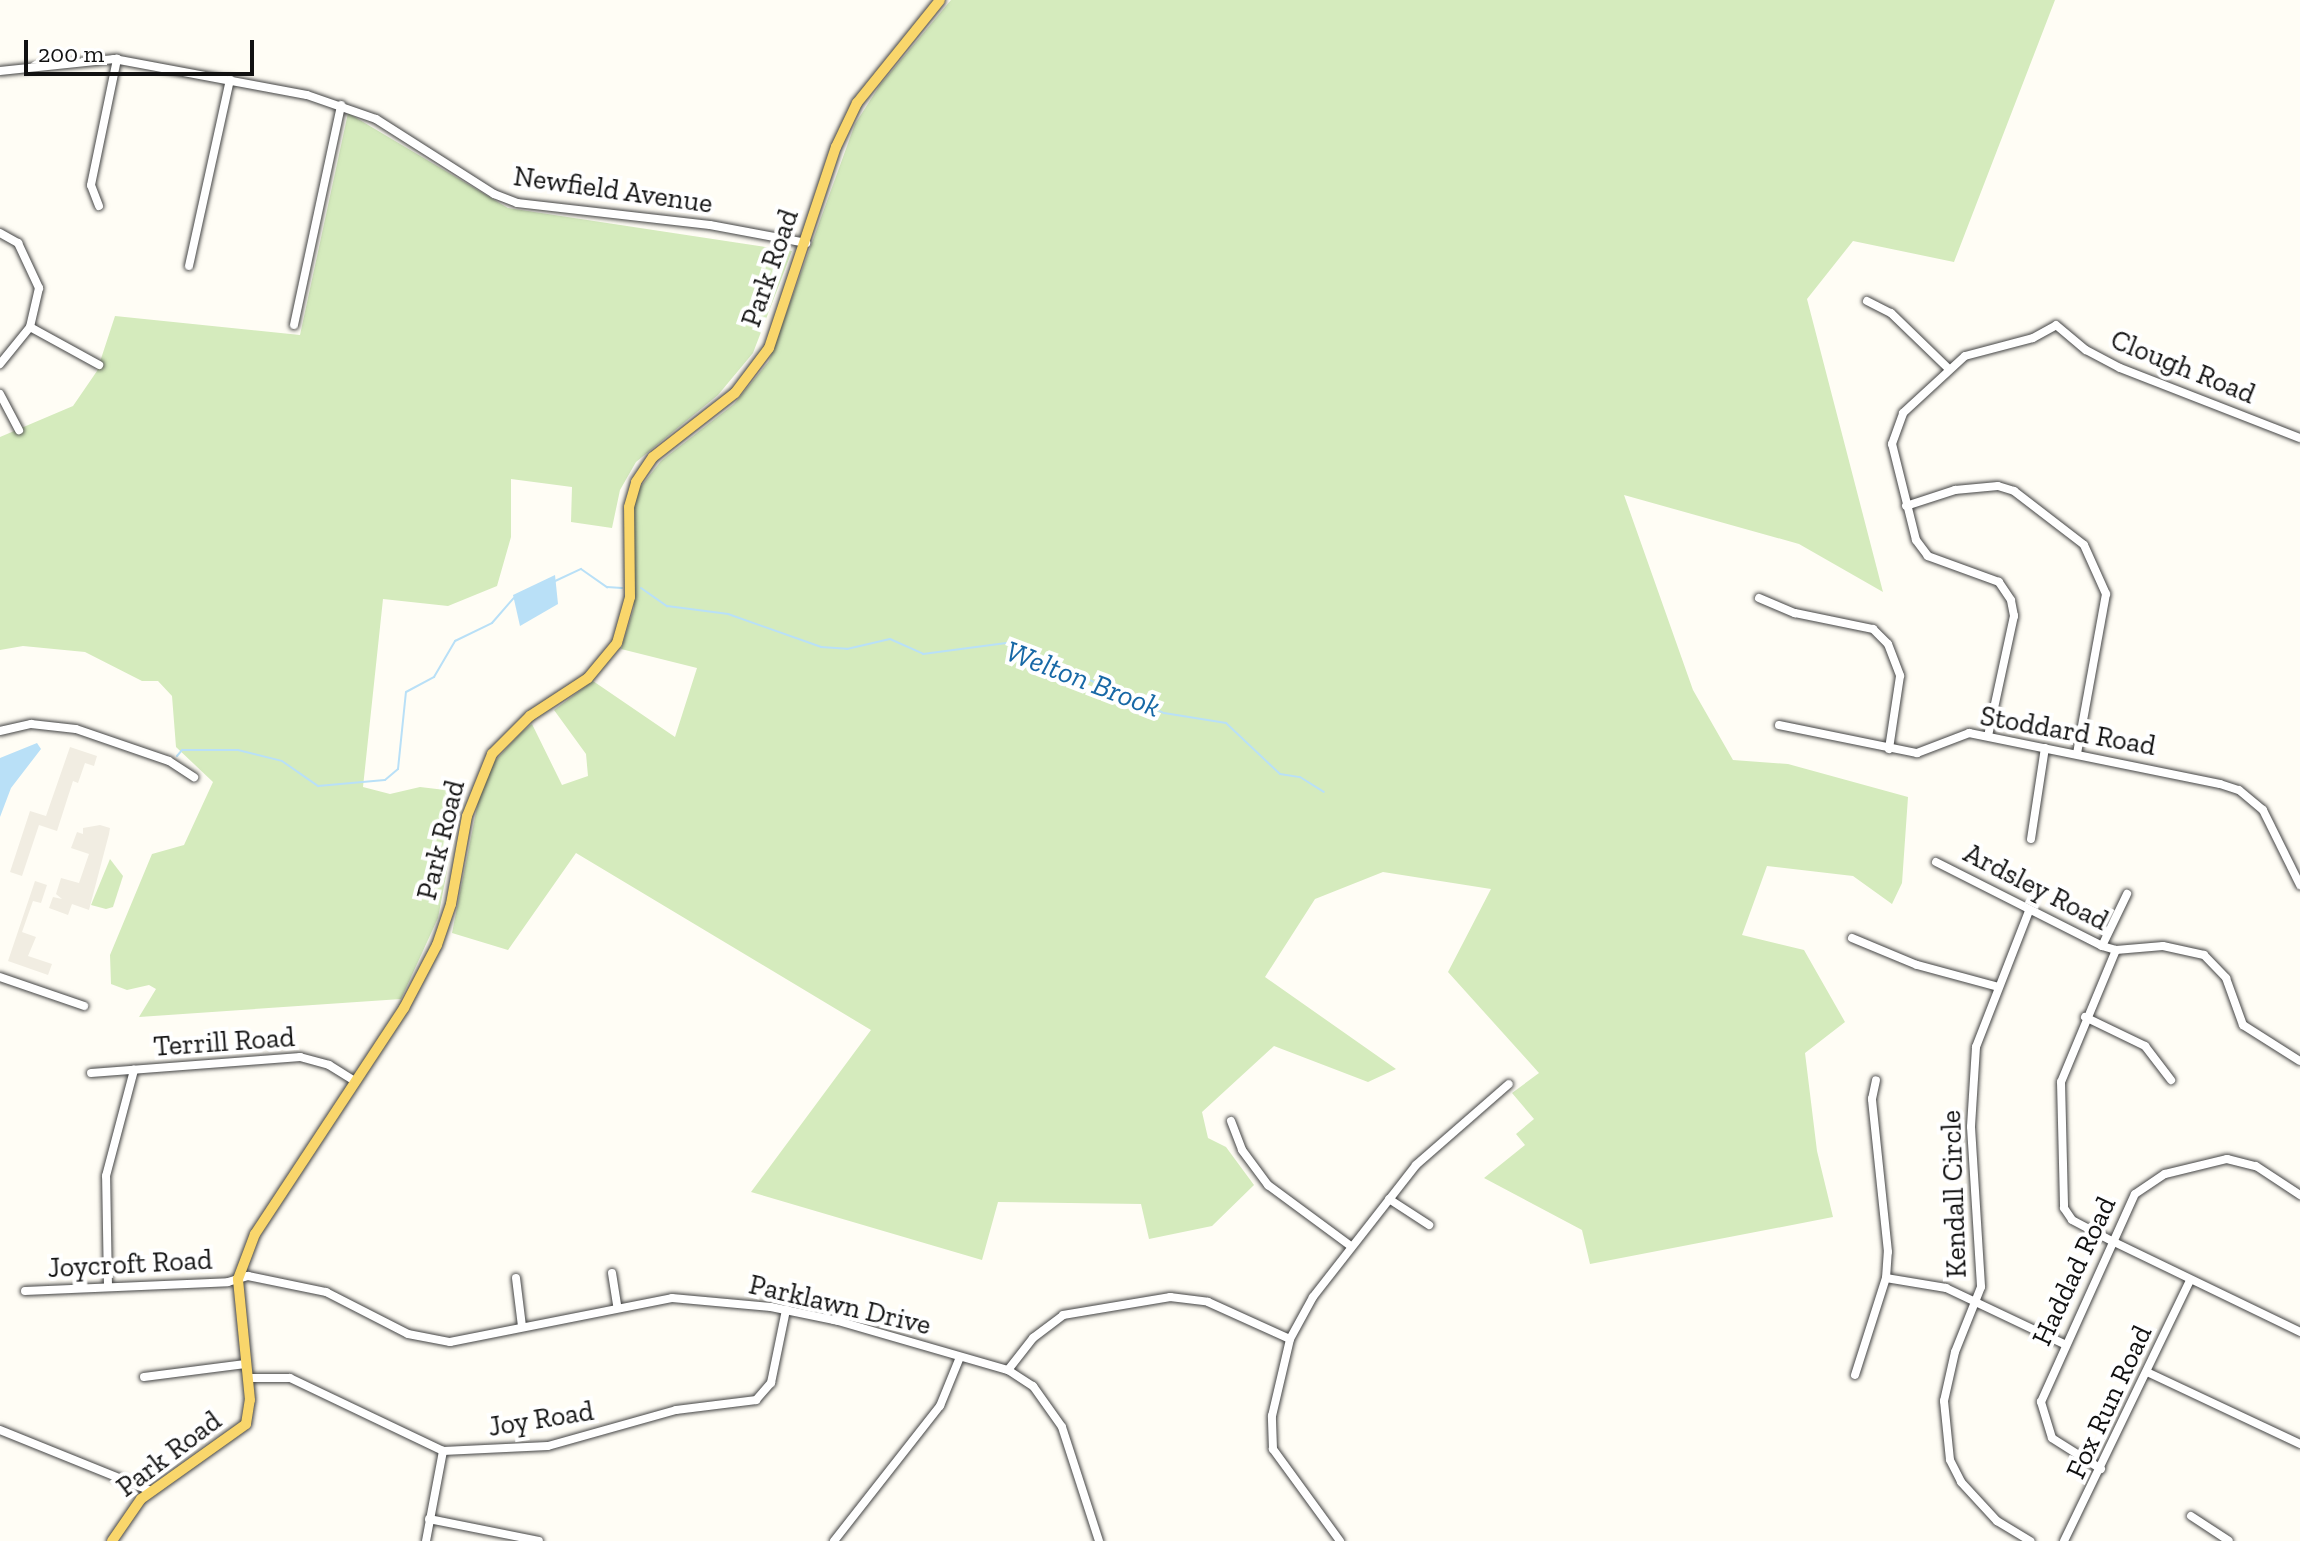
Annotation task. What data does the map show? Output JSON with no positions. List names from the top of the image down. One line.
{"streets":{"main road":["Park Road"],"street":["Newfield Avenue","Clough Road","Stoddard Road","Ardsley Road","Terrill Road","Kendall Circle","Joycroft Road","Haddad Road","Parklawn Drive","Fox Run Road","Joy Road"]},"crossings":[["Newfield Avenue","Park Road"],["Park Road","Terrill Road"],["Park Road","Joycroft Road"],["Park Road","Parklawn Drive"],["Park Road","Joy Road"],["Ardsley Road","Kendall Circle"],["Joycroft Road","Parklawn Drive"],["Haddad Road","Fox Run Road"],["Parklawn Drive","Joy Road"]],"water":["Welton Brook"],"scale_bar":"200 m"}
